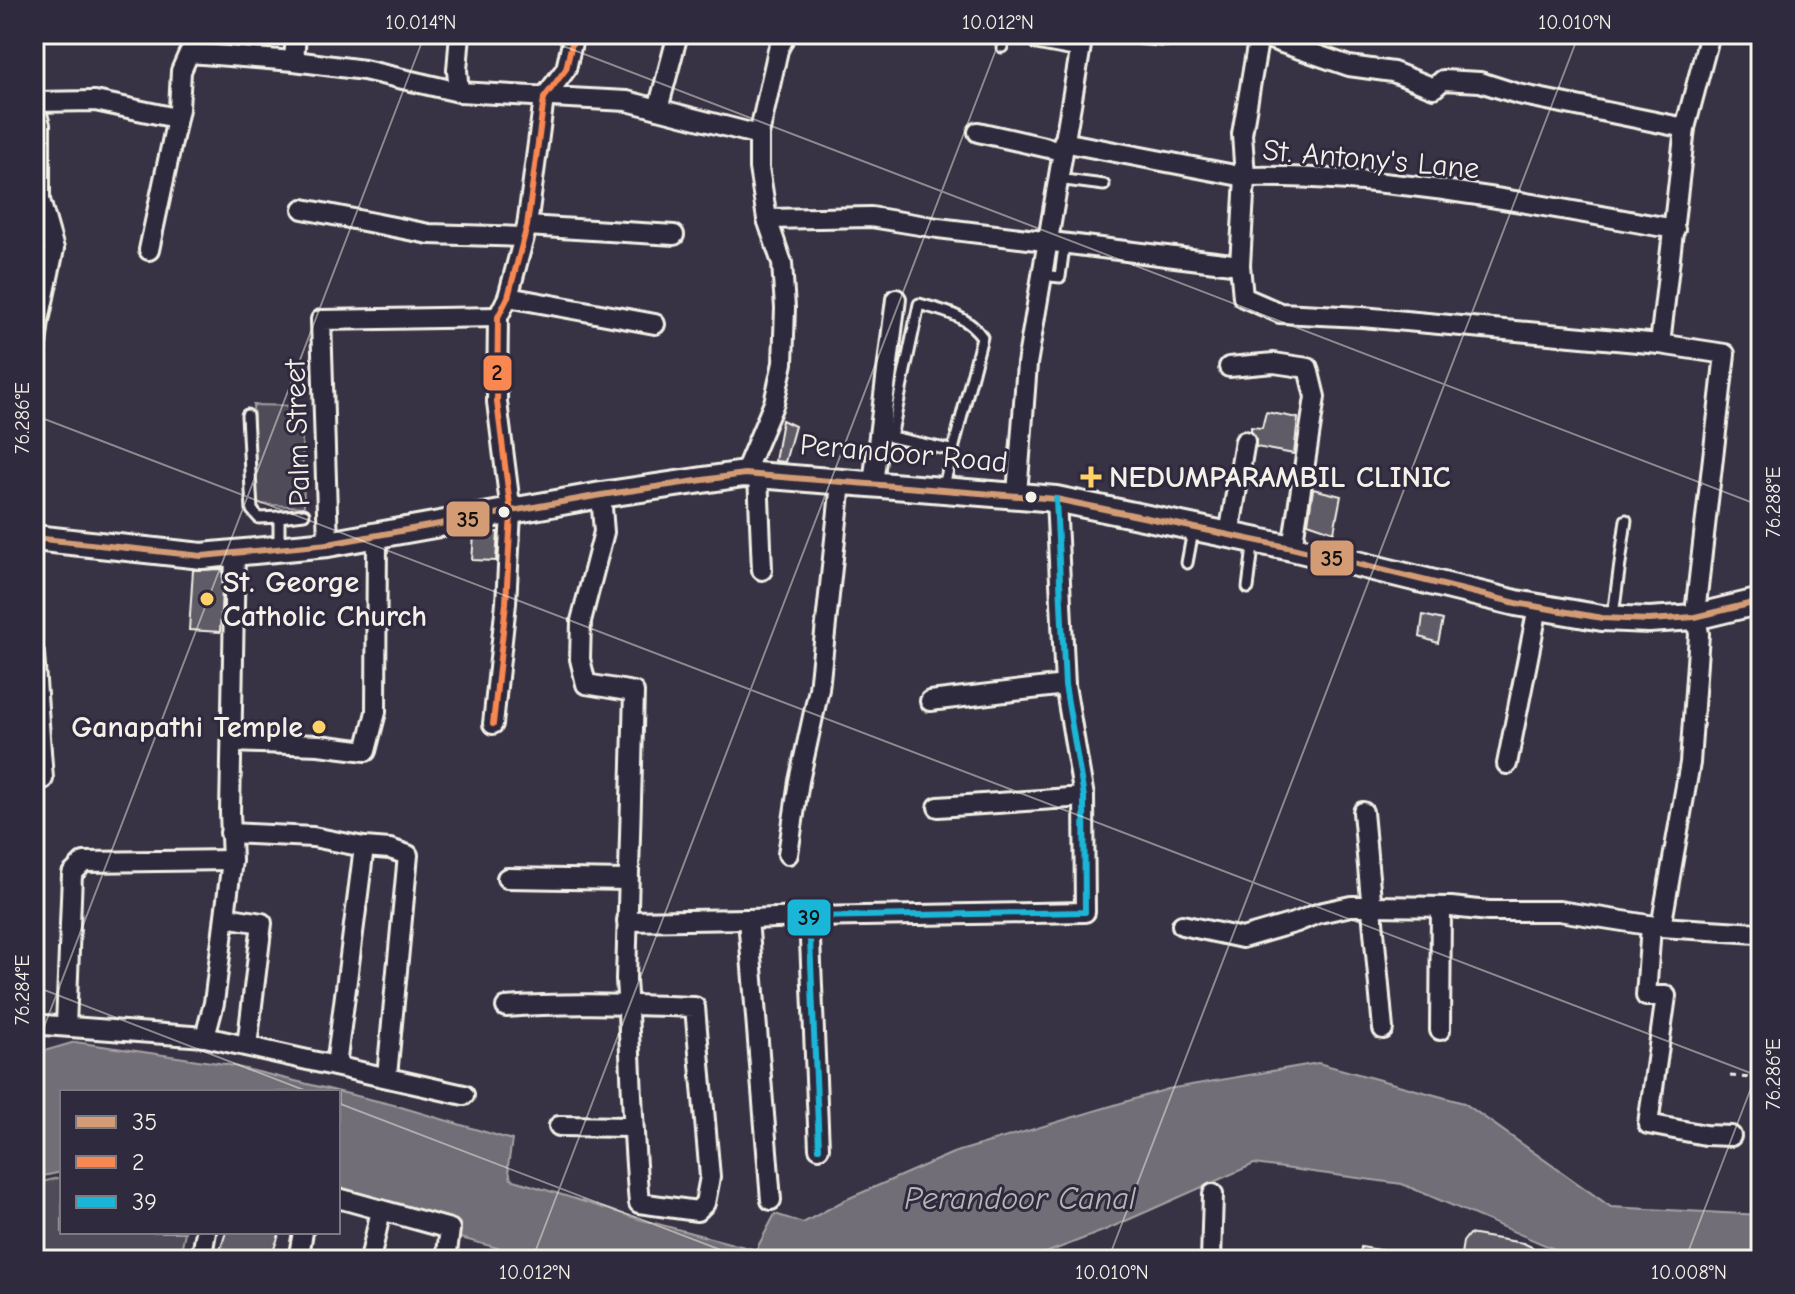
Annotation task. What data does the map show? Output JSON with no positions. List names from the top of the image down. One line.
{"streets":{"main road":["Perandoor Road"],"street":["St. Antony's Lane","Palm Street"]},"crossings":[["Palm Street","Perandoor Road"]],"water":["Perandoor Canal"],"places":{"health":["NEDUMPARAMBIL CLINIC"],"other":["St. George Catholic Church","Ganapathi Temple"]},"lines":["transit line 2","transit line 35","transit line 39"],"legend":["35","2","39"],"coordinates":["10.014°N","10.012°N","10.010°N","76.286°E","76.288°E","76.284°E","10.008°N"]}
